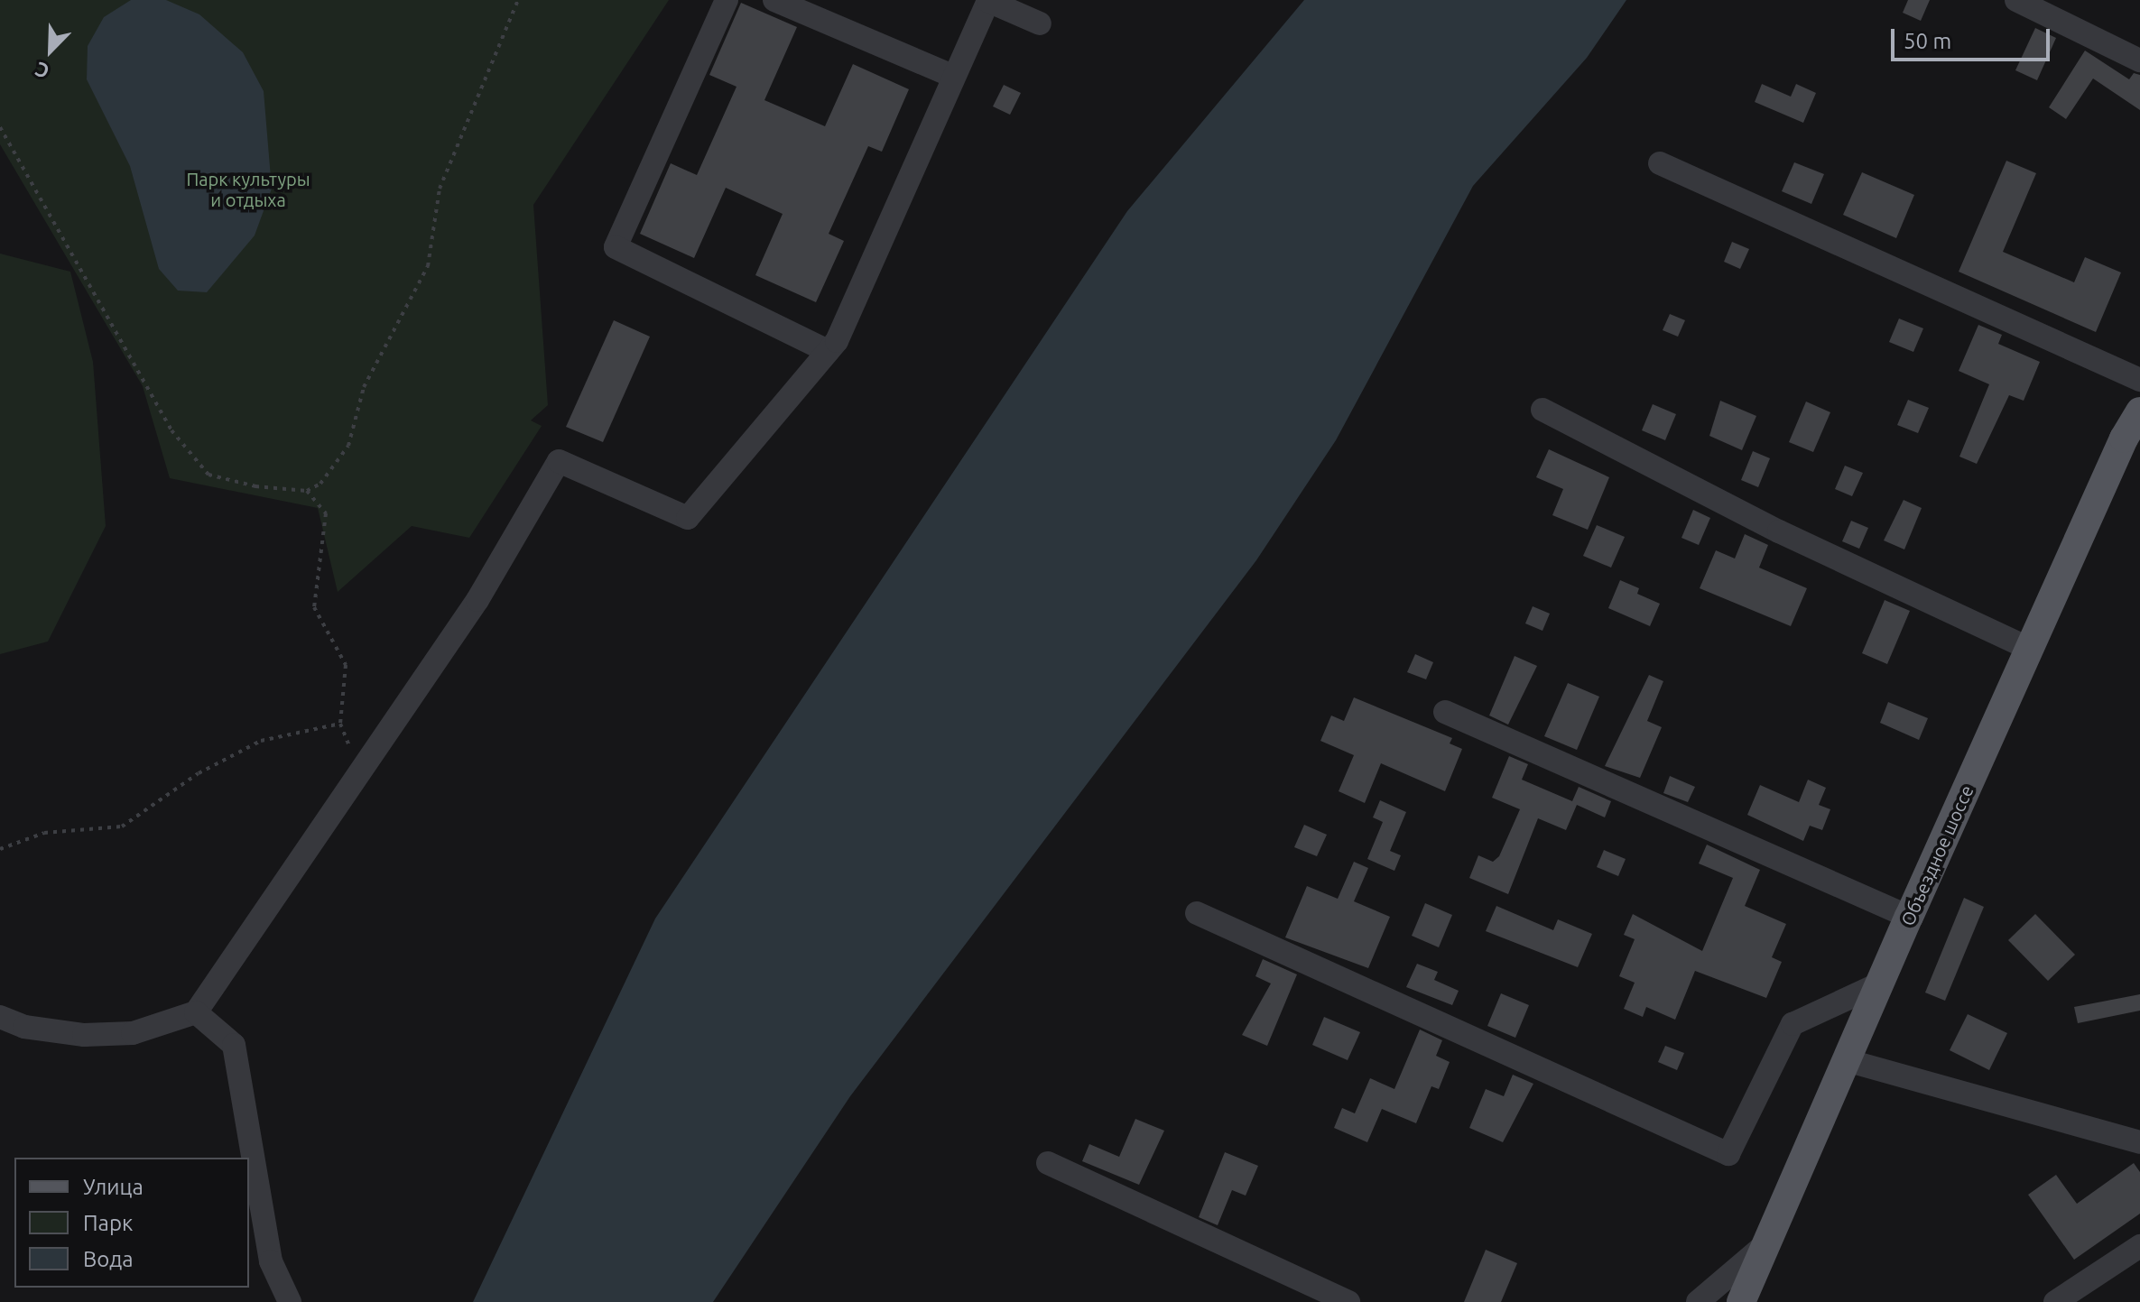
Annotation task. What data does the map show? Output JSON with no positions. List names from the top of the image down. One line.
{"streets":{"main road":["Объездное шоссе"]},"parks":["Парк культуры и отдыха"],"legend":["Улица","Парк","Вода"],"scale_bar":"50 m","north":"bottom left"}
